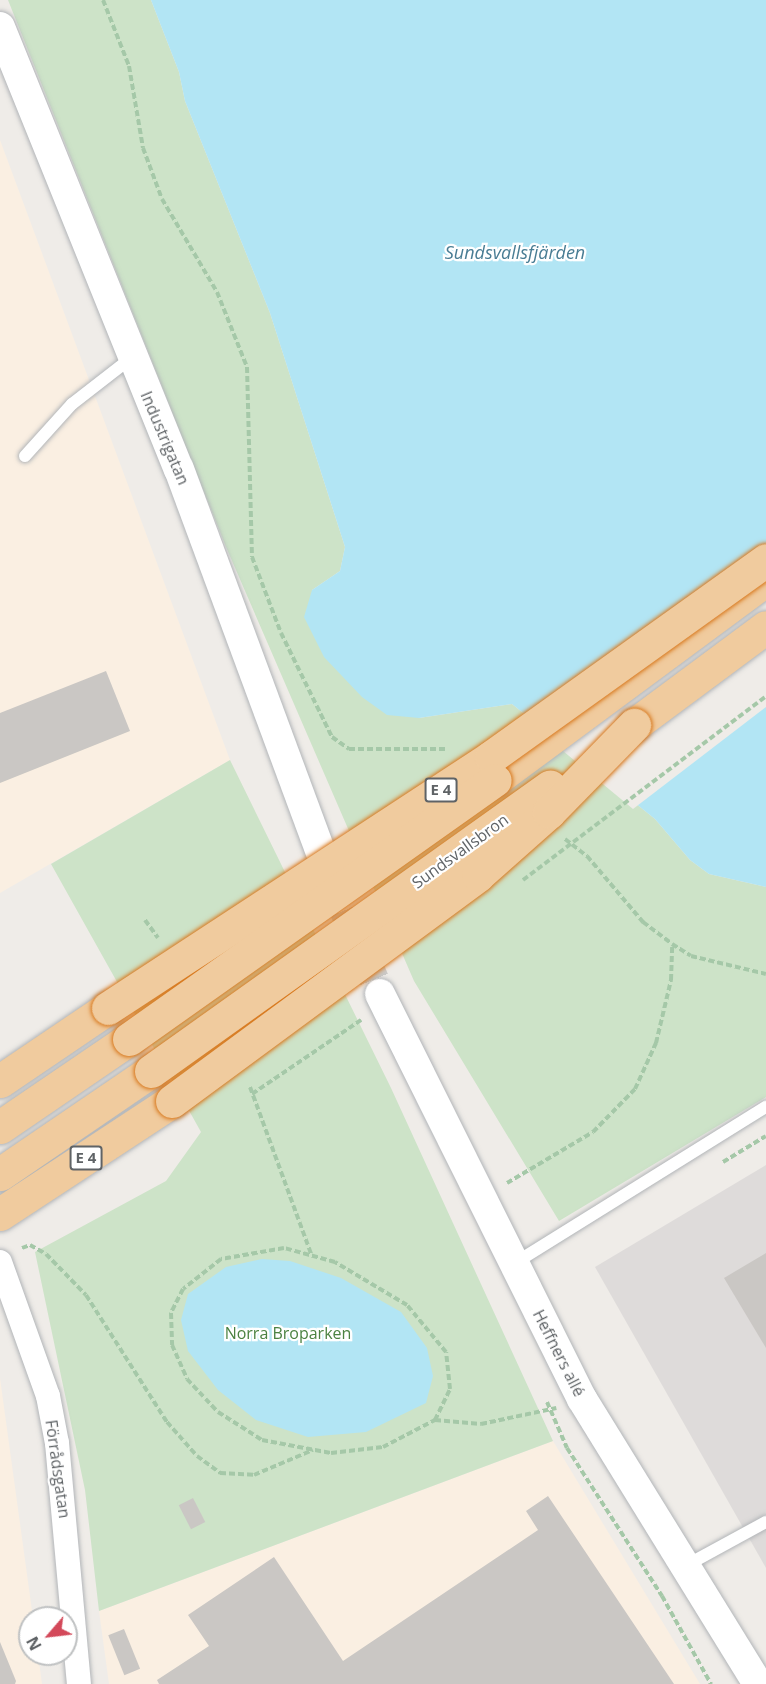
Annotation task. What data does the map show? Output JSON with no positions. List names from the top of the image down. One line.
{"streets":{"highway":["E 4","Sundsvallsbron"],"street":["Industrigatan","Heffners allé","Förrådsgatan"]},"crossings":[["E 4","Sundsvallsbron"]],"water":["Sundsvallsfjärden"],"parks":["Norra Broparken"],"north":"bottom left"}
